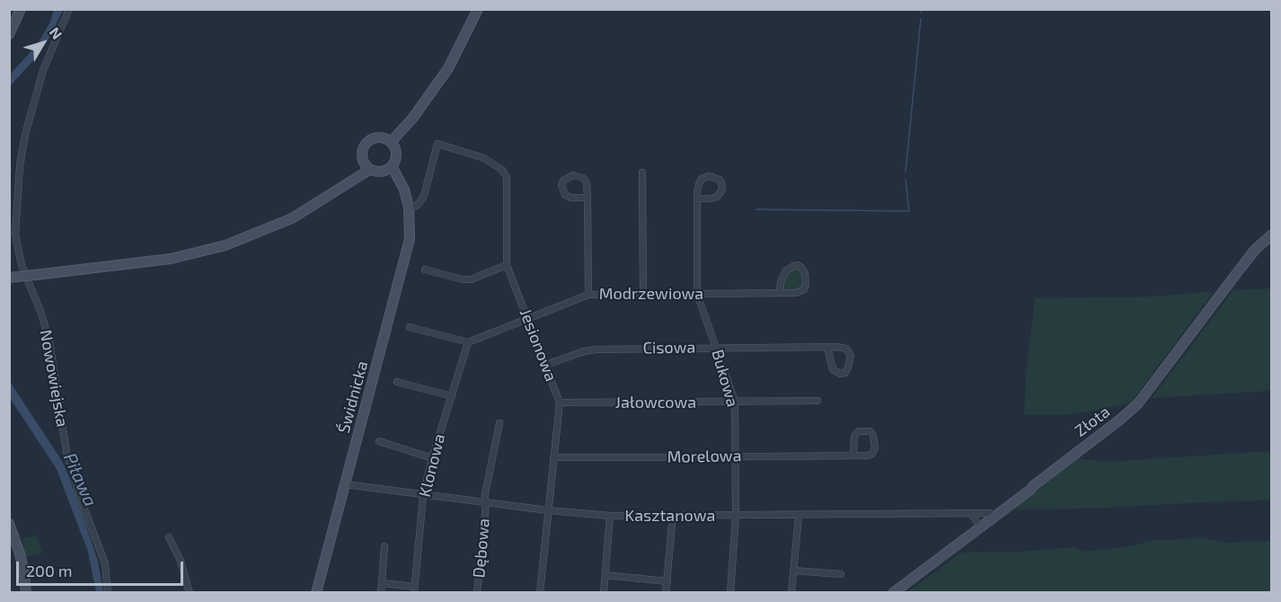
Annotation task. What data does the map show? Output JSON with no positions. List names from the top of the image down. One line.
{"streets":{"street":["Modrzewiowa","Jesionowa","Cisowa","Nowowiejska","Bukowa","Świdnicka","Jałowcowa","Złota","Morelowa","Klonowa","Kasztanowa","Dębowa"]},"crossings":[["Modrzewiowa","Jesionowa"],["Modrzewiowa","Bukowa"],["Modrzewiowa","Klonowa"],["Jesionowa","Cisowa"],["Jesionowa","Świdnicka"],["Jesionowa","Jałowcowa"],["Jesionowa","Morelowa"],["Jesionowa","Kasztanowa"],["Cisowa","Bukowa"],["Bukowa","Jałowcowa"],["Bukowa","Morelowa"],["Bukowa","Kasztanowa"],["Świdnicka","Kasztanowa"],["Złota","Kasztanowa"],["Klonowa","Kasztanowa"],["Kasztanowa","Dębowa"]],"water":["Piława"],"scale_bar":"200 m","north":"top right"}
